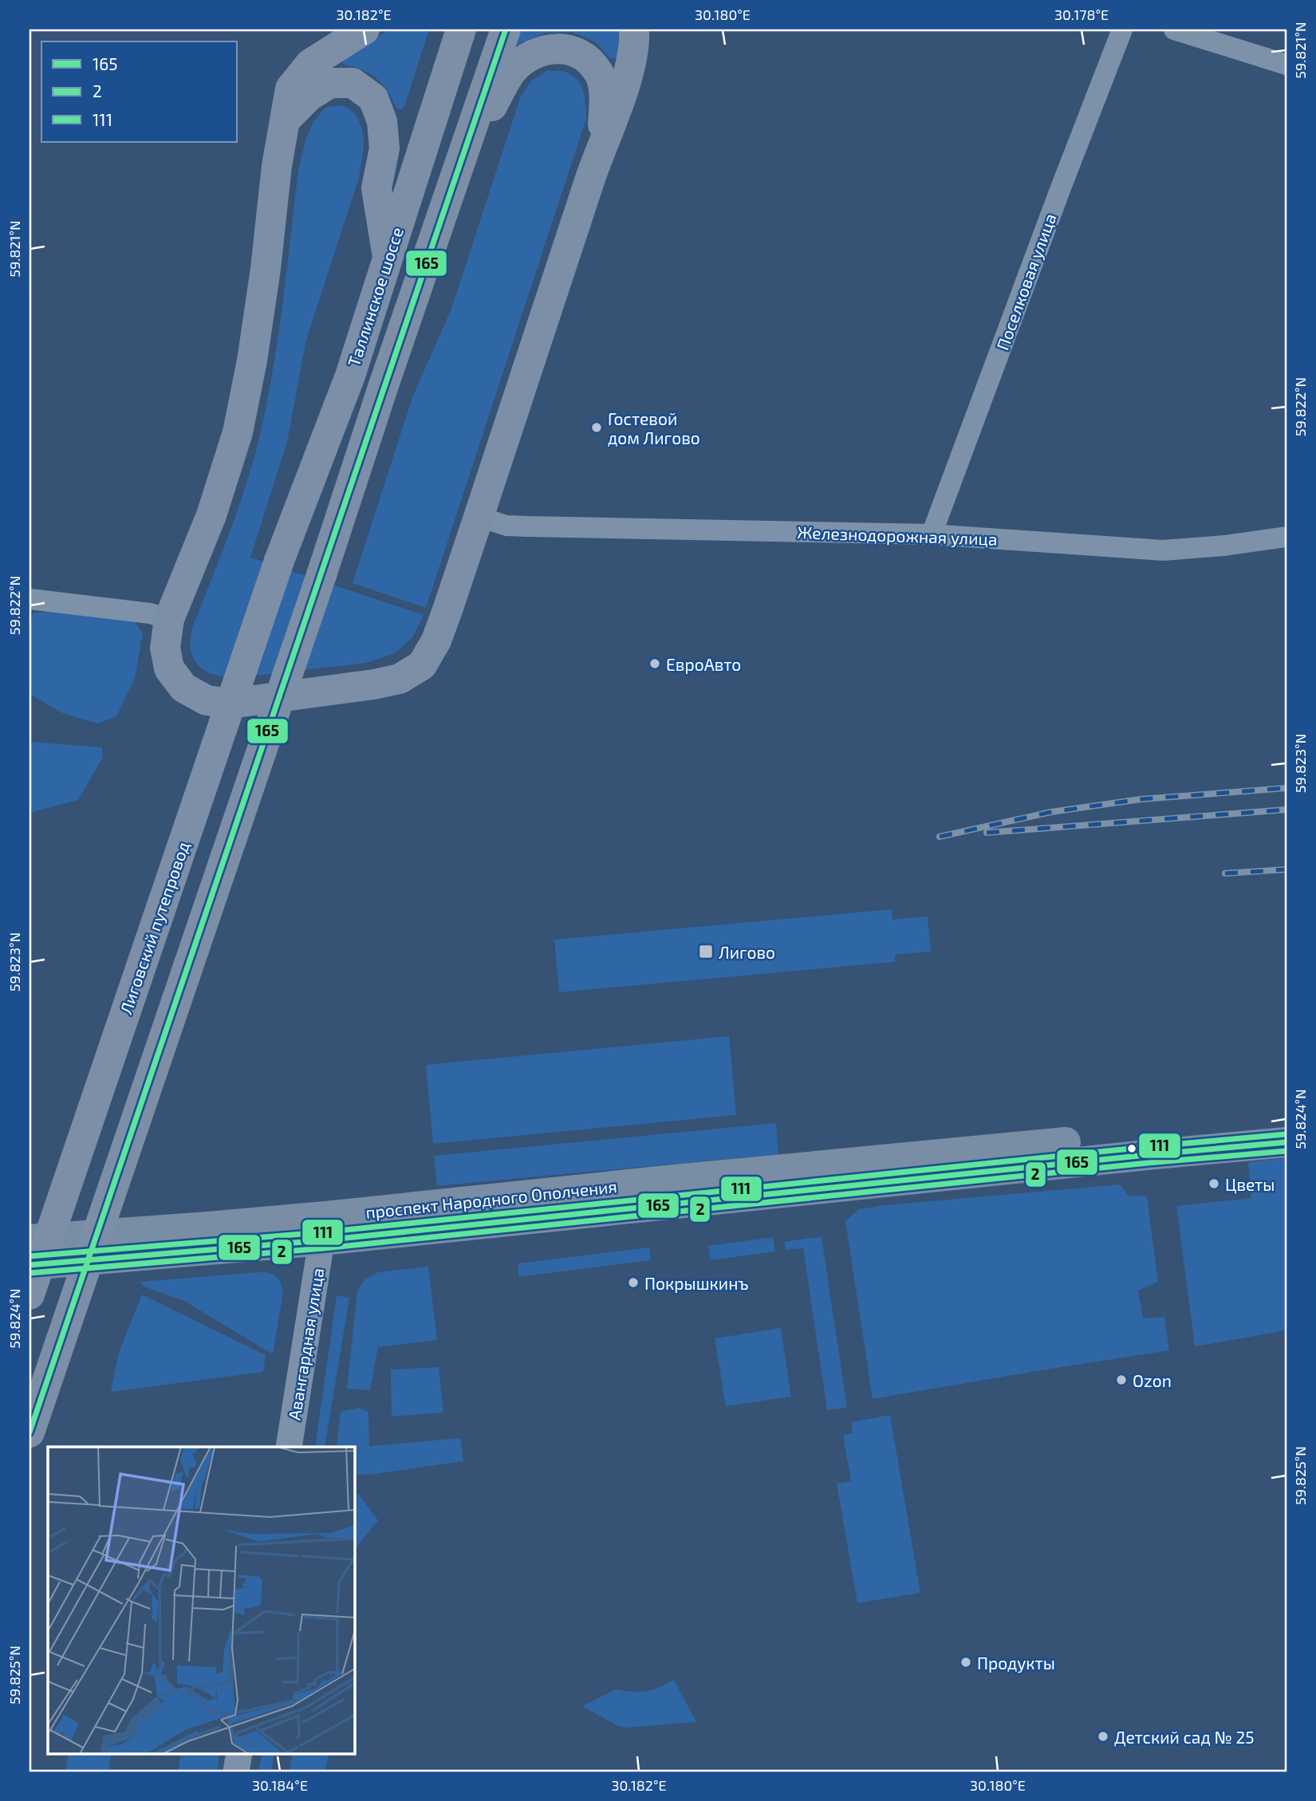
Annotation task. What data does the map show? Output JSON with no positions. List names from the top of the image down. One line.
{"streets":{"main road":["Таллинское шоссе","Лиговский путепровод","проспект Народного Ополчения"],"street":["Поселковая улица","Железнодорожная улица","Авангардная улица"]},"crossings":[["Поселковая улица","Железнодорожная улица"],["Таллинское шоссе","Лиговский путепровод"],["проспект Народного Ополчения","Авангардная улица"]],"places":{"other":["Гостевой дом Лигово","ЕвроАвто","Цветы","Покрышкинъ","Ozon","Продукты","Детский сад № 25"],"transit":["Лигово"]},"lines":["transit line 165","transit line 111","transit line 2"],"legend":["165","2","111"],"coordinates":["30.182°E","30.180°E","30.178°E","59.821°N","59.822°N","59.823°N","59.824°N","59.825°N","30.184°E"]}
